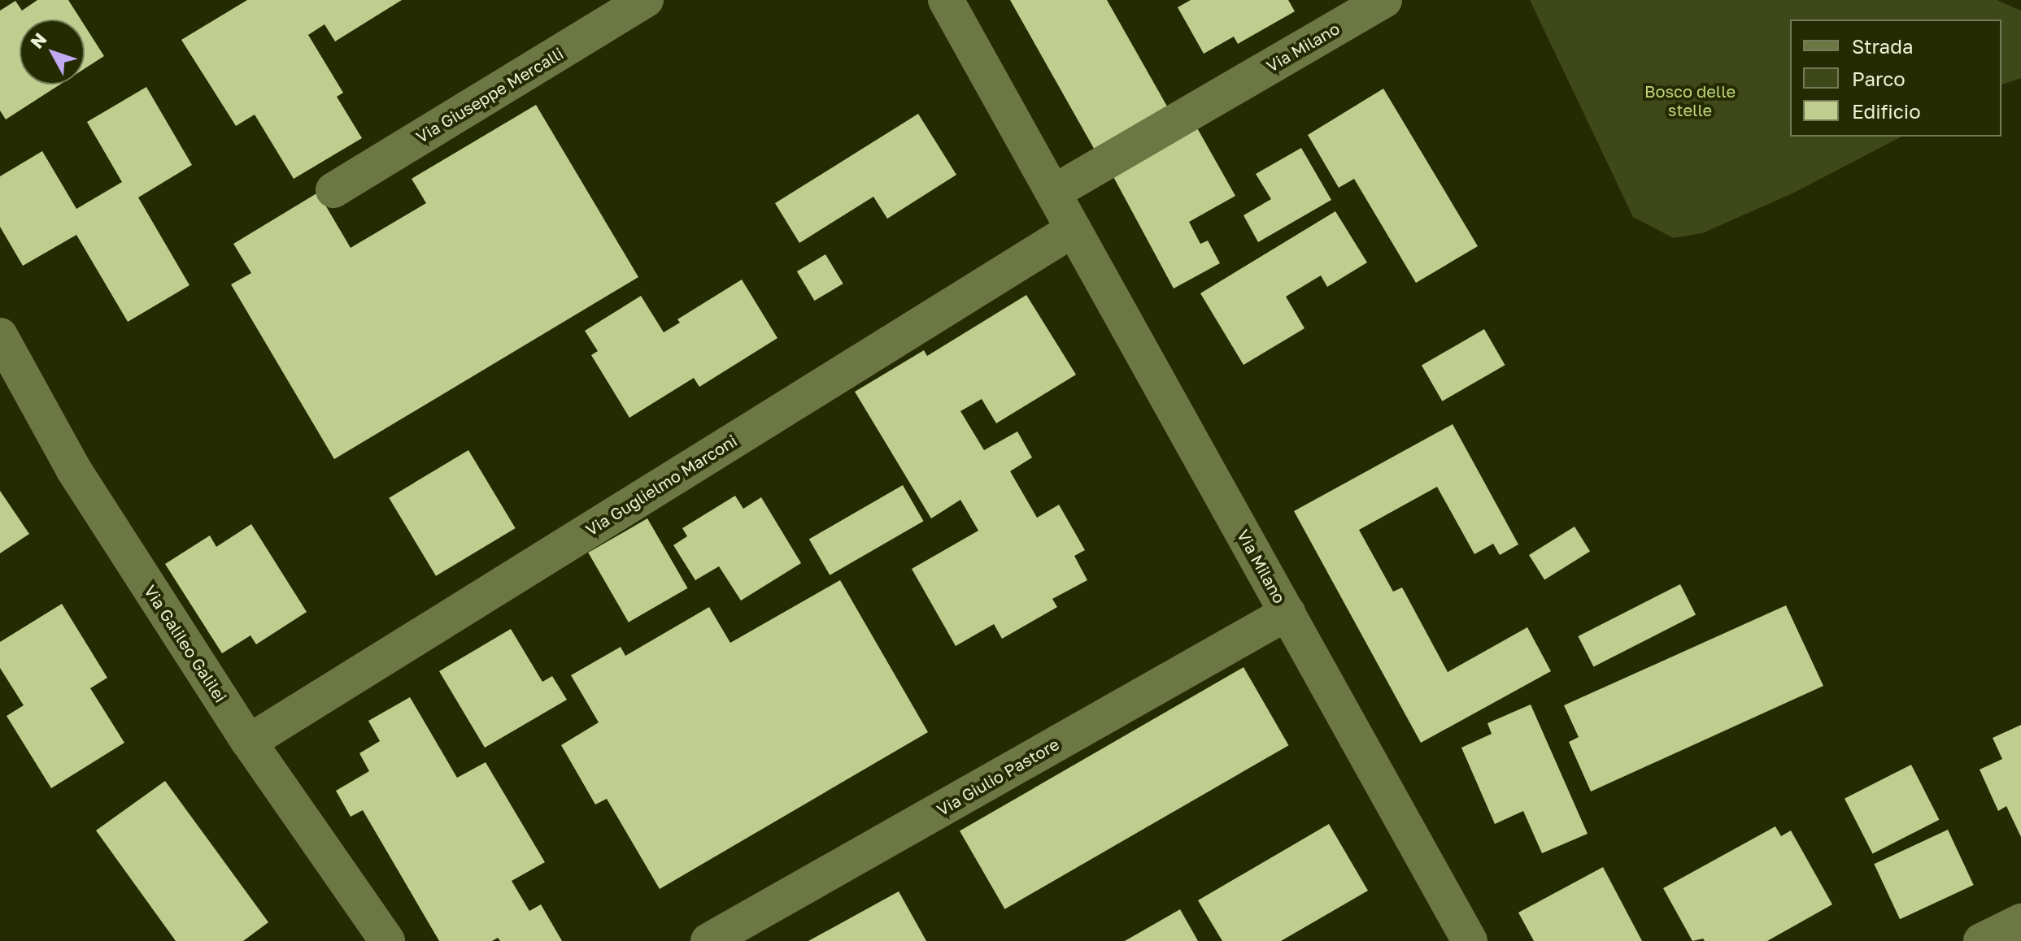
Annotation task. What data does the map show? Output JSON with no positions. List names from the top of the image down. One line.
{"streets":{"street":["Via Milano","Via Giuseppe Mercalli","Via Guglielmo Marconi","Via Galileo Galilei","Via Giulio Pastore"]},"crossings":[["Via Milano","Via Guglielmo Marconi"],["Via Milano","Via Giulio Pastore"],["Via Guglielmo Marconi","Via Galileo Galilei"]],"parks":["Bosco delle stelle"],"legend":["Strada","Parco","Edificio"],"north":"top left"}
